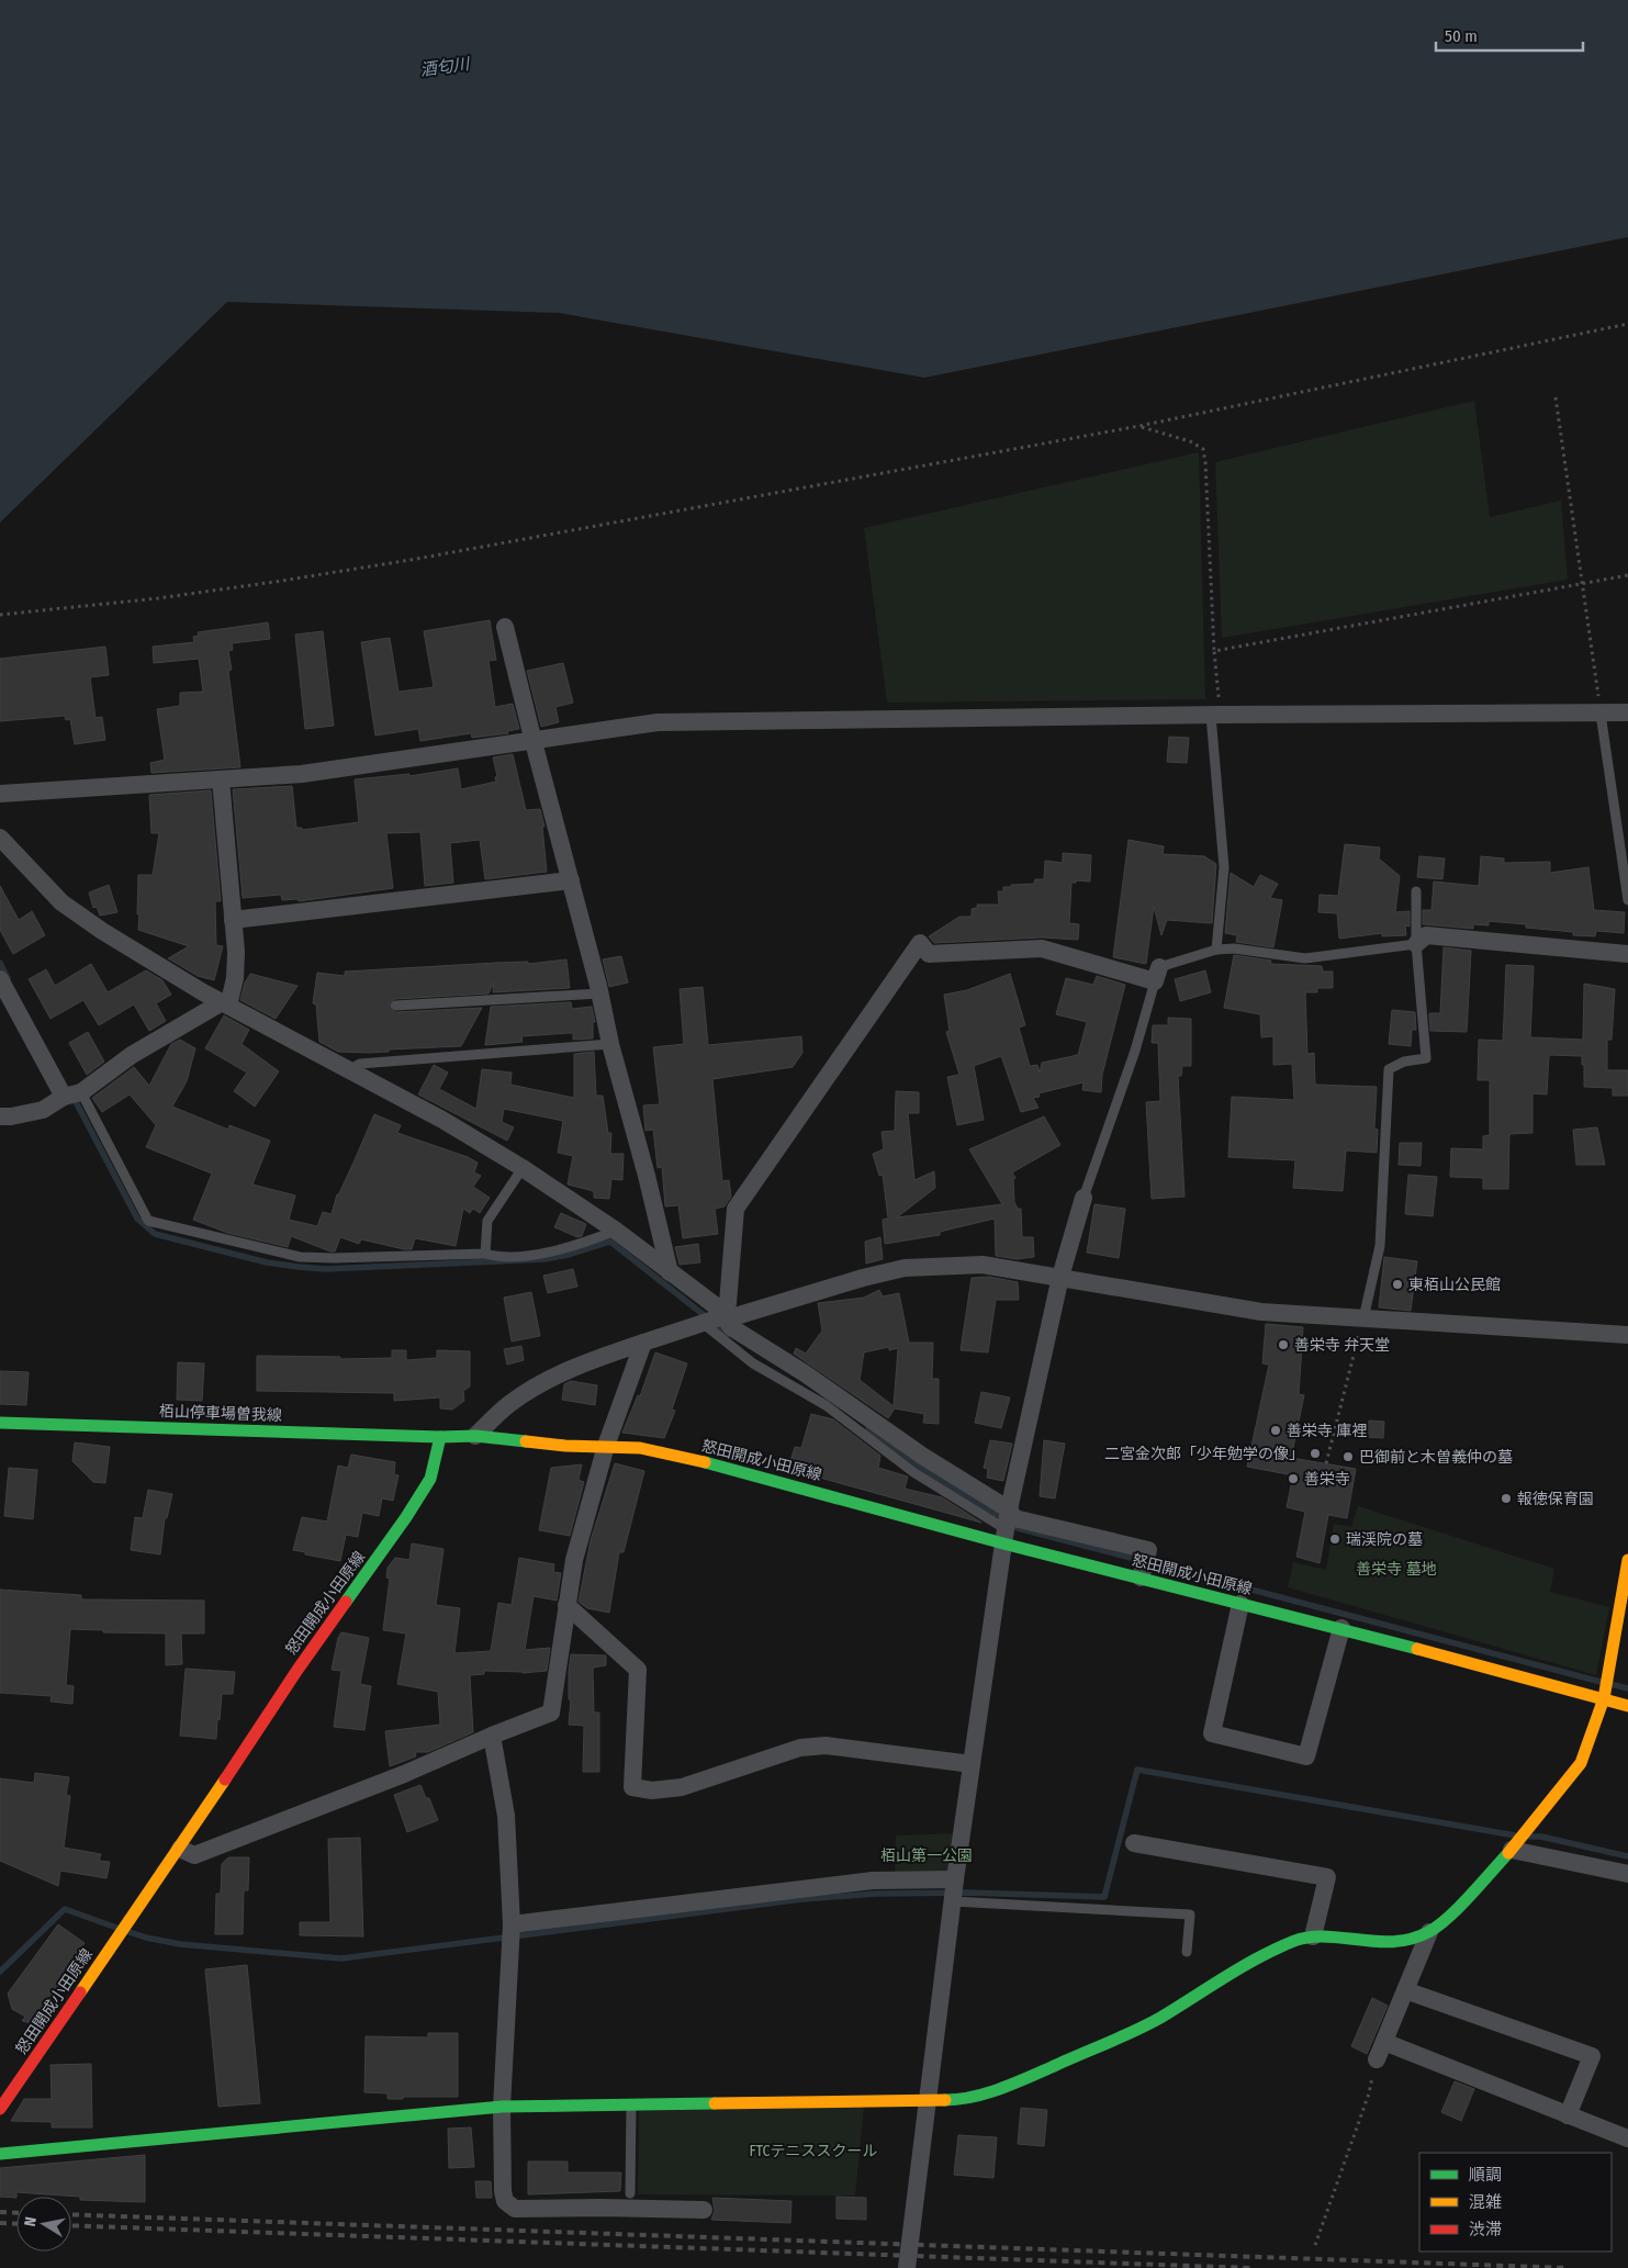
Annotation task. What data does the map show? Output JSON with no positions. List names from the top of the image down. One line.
{"streets":{"main road":["栢山停車場曽我線","怒田開成小田原線"]},"crossings":[["栢山停車場曽我線","怒田開成小田原線"]],"water":["酒匂川"],"parks":["善栄寺 墓地","栢山第一公園","FTCテニススクール"],"places":["東栢山公民館","善栄寺 弁天堂","善栄寺 庫裡","二宮金次郎「少年勉学の像」","巴御前と木曽義仲の墓","善栄寺","報徳保育園","瑞渓院の墓"],"legend":["順調","混雑","渋滞"],"scale_bar":"50 m","north":"left"}
